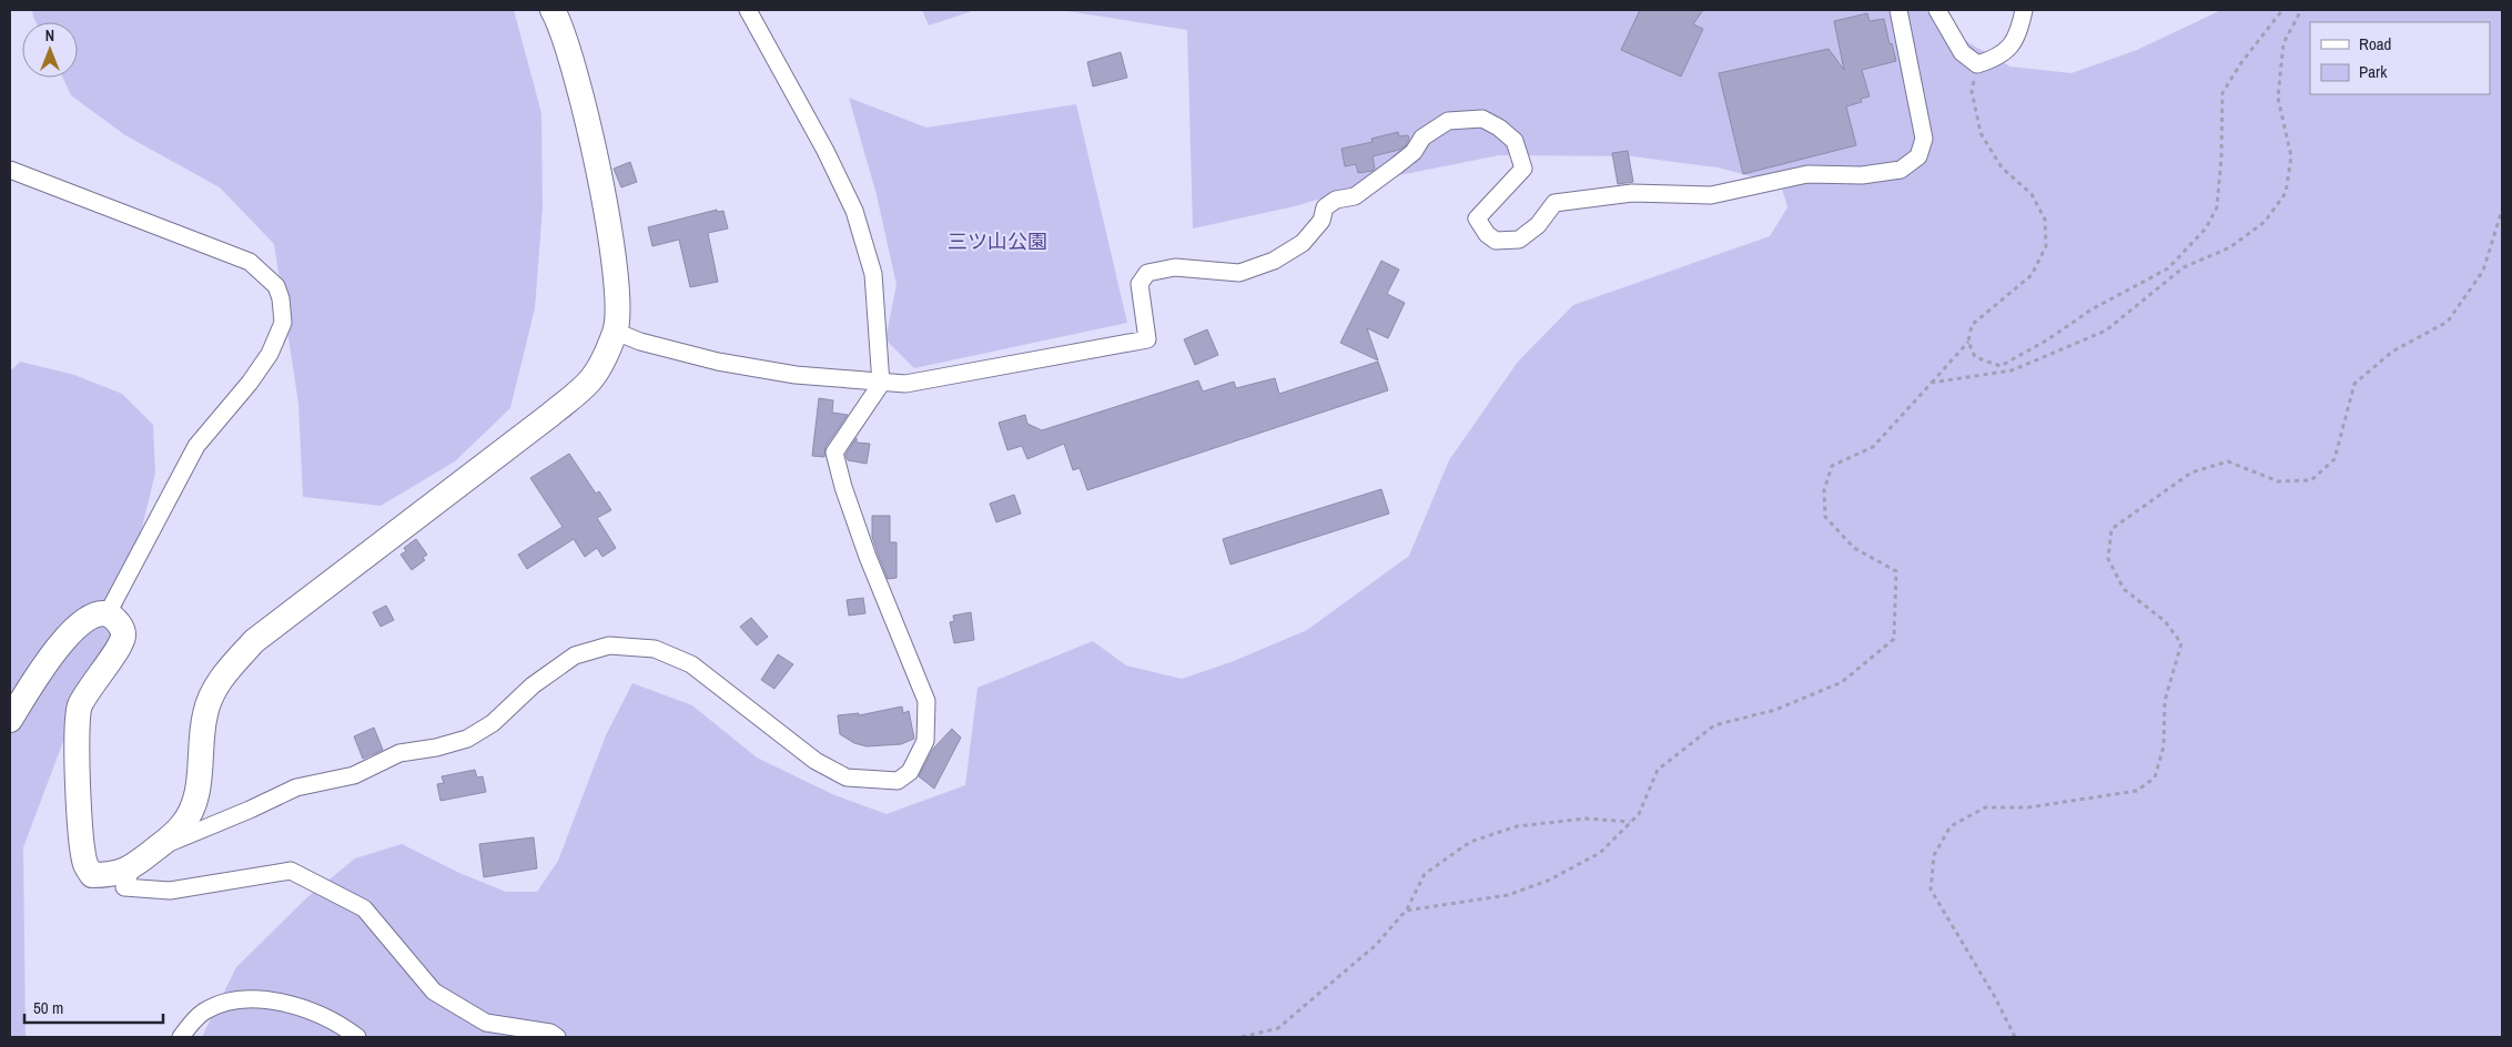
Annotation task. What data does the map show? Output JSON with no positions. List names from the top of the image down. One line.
{"parks":["三ツ山公園"],"legend":["Road","Park"],"scale_bar":"50 m","north":"top"}
